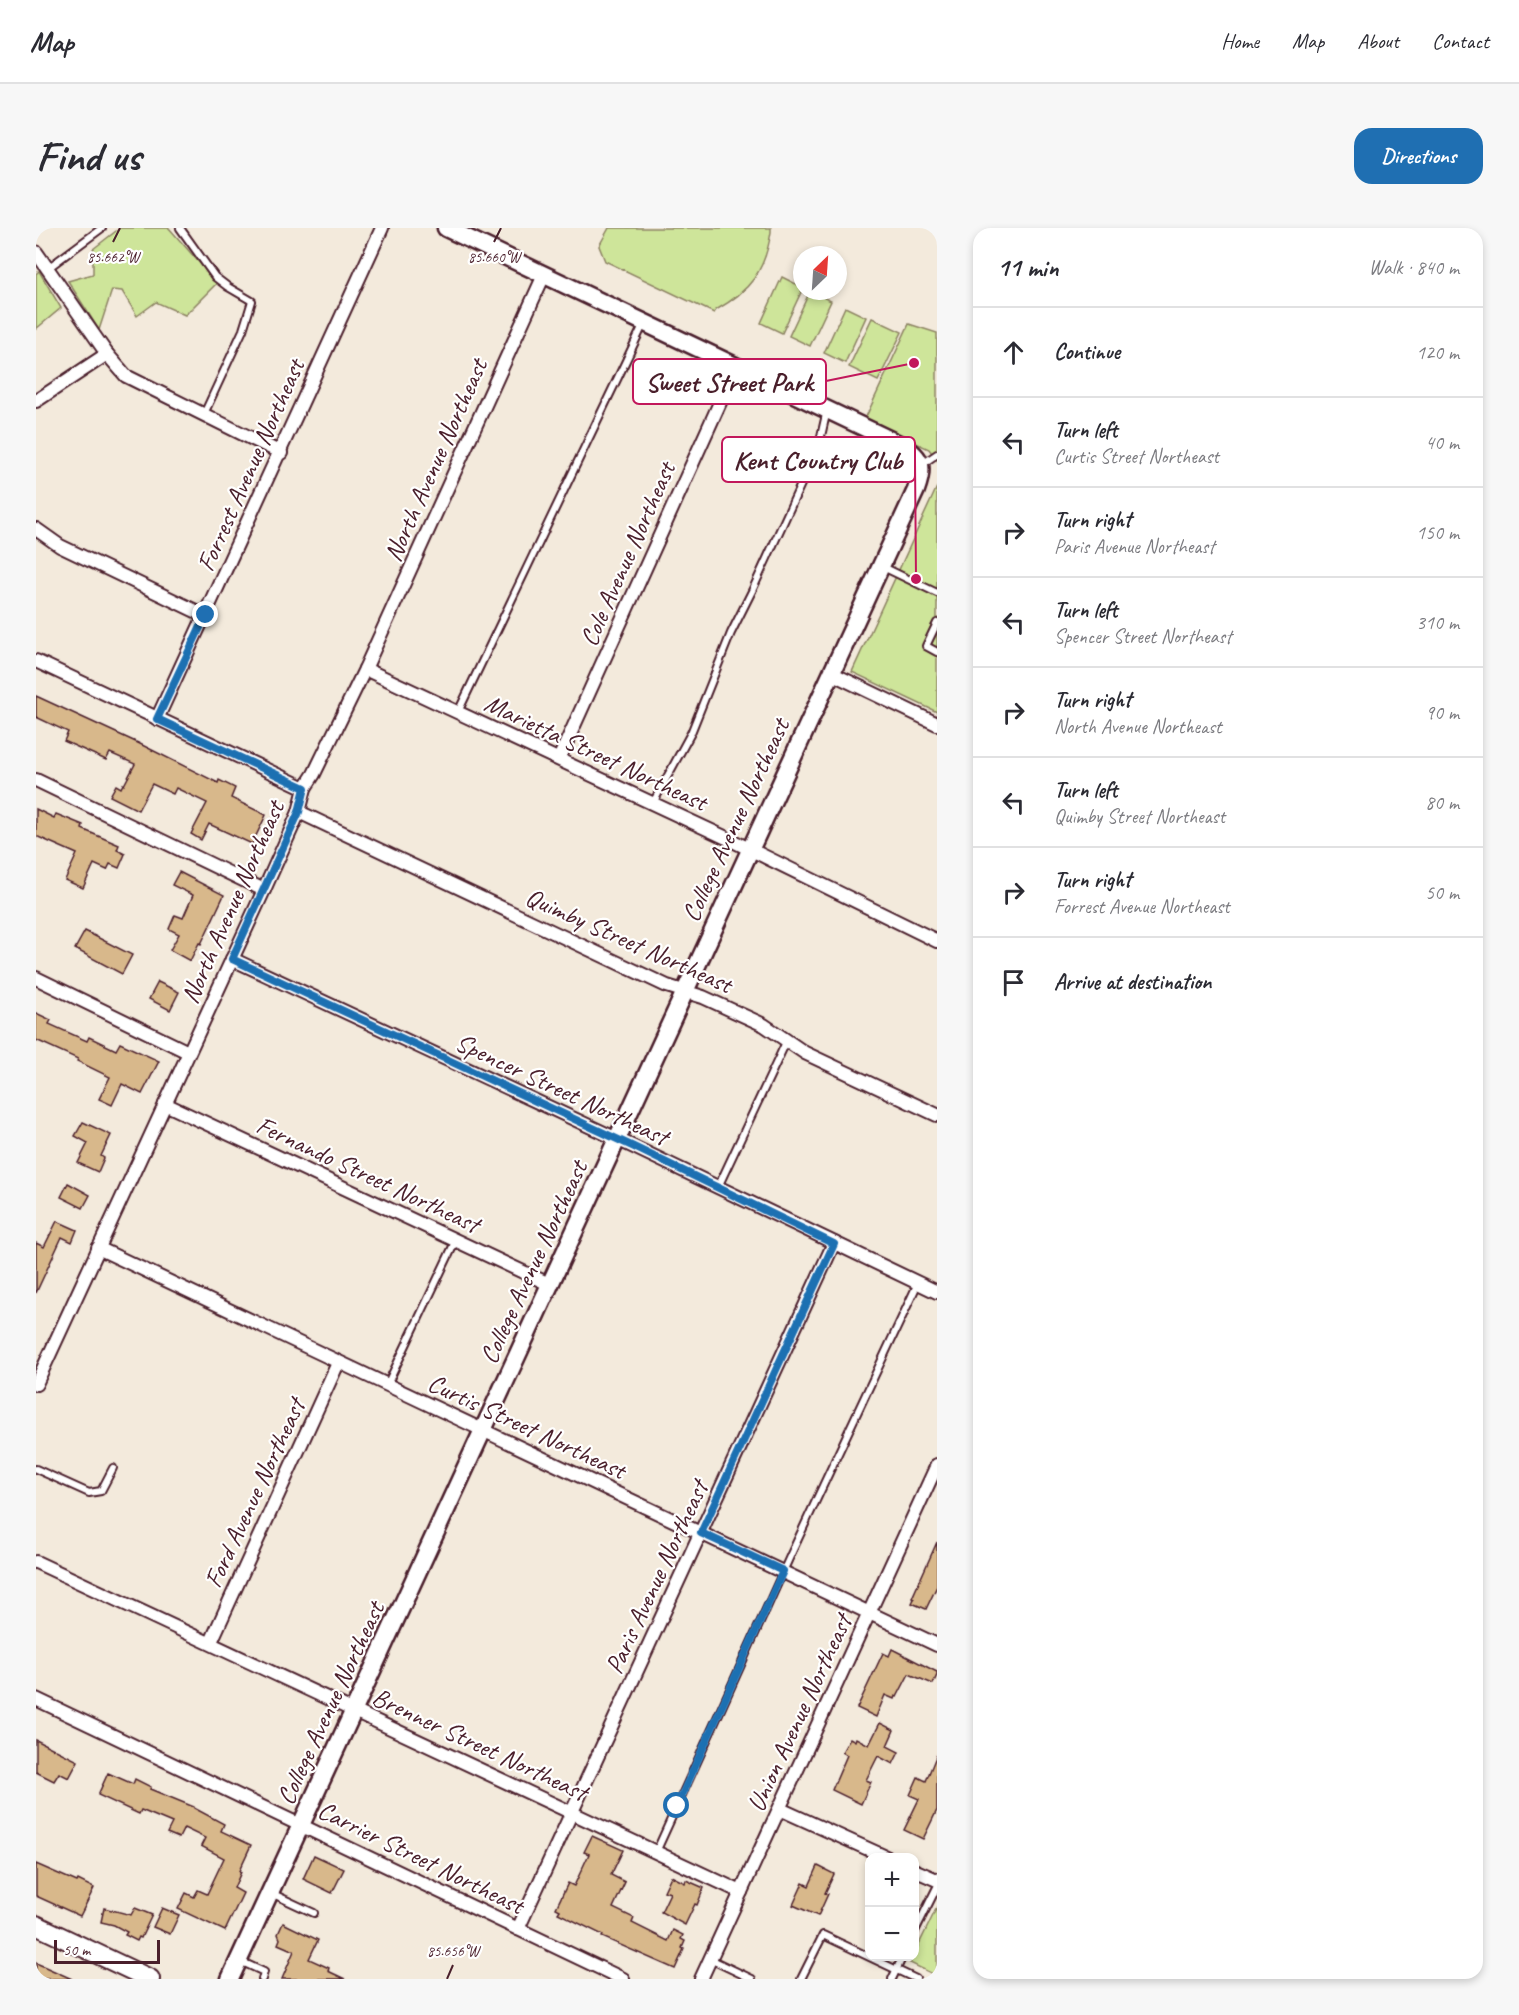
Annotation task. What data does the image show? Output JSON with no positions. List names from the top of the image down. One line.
{"streets":{"street":["North Avenue Northeast","Forrest Avenue Northeast","Cole Avenue Northeast","Marietta Street Northeast","College Avenue Northeast","Quimby Street Northeast","Spencer Street Northeast","Fernando Street Northeast","Curtis Street Northeast","Ford Avenue Northeast","Paris Avenue Northeast","Union Avenue Northeast","Brenner Street Northeast","Carrier Street Northeast"]},"crossings":[["North Avenue Northeast","Marietta Street Northeast"],["North Avenue Northeast","Quimby Street Northeast"],["North Avenue Northeast","Spencer Street Northeast"],["North Avenue Northeast","Fernando Street Northeast"],["North Avenue Northeast","Curtis Street Northeast"],["Cole Avenue Northeast","Marietta Street Northeast"],["Marietta Street Northeast","College Avenue Northeast"],["College Avenue Northeast","Quimby Street Northeast"],["College Avenue Northeast","Spencer Street Northeast"],["College Avenue Northeast","Fernando Street Northeast"],["College Avenue Northeast","Curtis Street Northeast"],["College Avenue Northeast","Brenner Street Northeast"],["College Avenue Northeast","Carrier Street Northeast"],["Spencer Street Northeast","Paris Avenue Northeast"],["Curtis Street Northeast","Ford Avenue Northeast"],["Curtis Street Northeast","Paris Avenue Northeast"],["Curtis Street Northeast","Union Avenue Northeast"],["Ford Avenue Northeast","Brenner Street Northeast"],["Paris Avenue Northeast","Brenner Street Northeast"],["Paris Avenue Northeast","Carrier Street Northeast"],["Union Avenue Northeast","Brenner Street Northeast"]],"places":["Sweet Street Park","Kent Country Club"],"scale_bar":"50 m","north":"top right","page":{"header":"Map","nav":["Home","Map","About","Contact"],"buttons":"Directions","title":"Find us","heading":["11 min","Walk · 840 m"],"list":[["Continue","120 m"],["Turn left","Curtis Street Northeast","40 m"],["Turn right","Paris Avenue Northeast","150 m"],["Turn left","Spencer Street Northeast","310 m"],["Turn right","North Avenue Northeast","90 m"],["Turn left","Quimby Street Northeast","80 m"],["Turn right","Forrest Avenue Northeast","50 m"],"Arrive at destination"],"map_buttons":["+","−"],"scale":"50 m"},"coordinates":["85.662°W","85.660°W","85.656°W"]}
